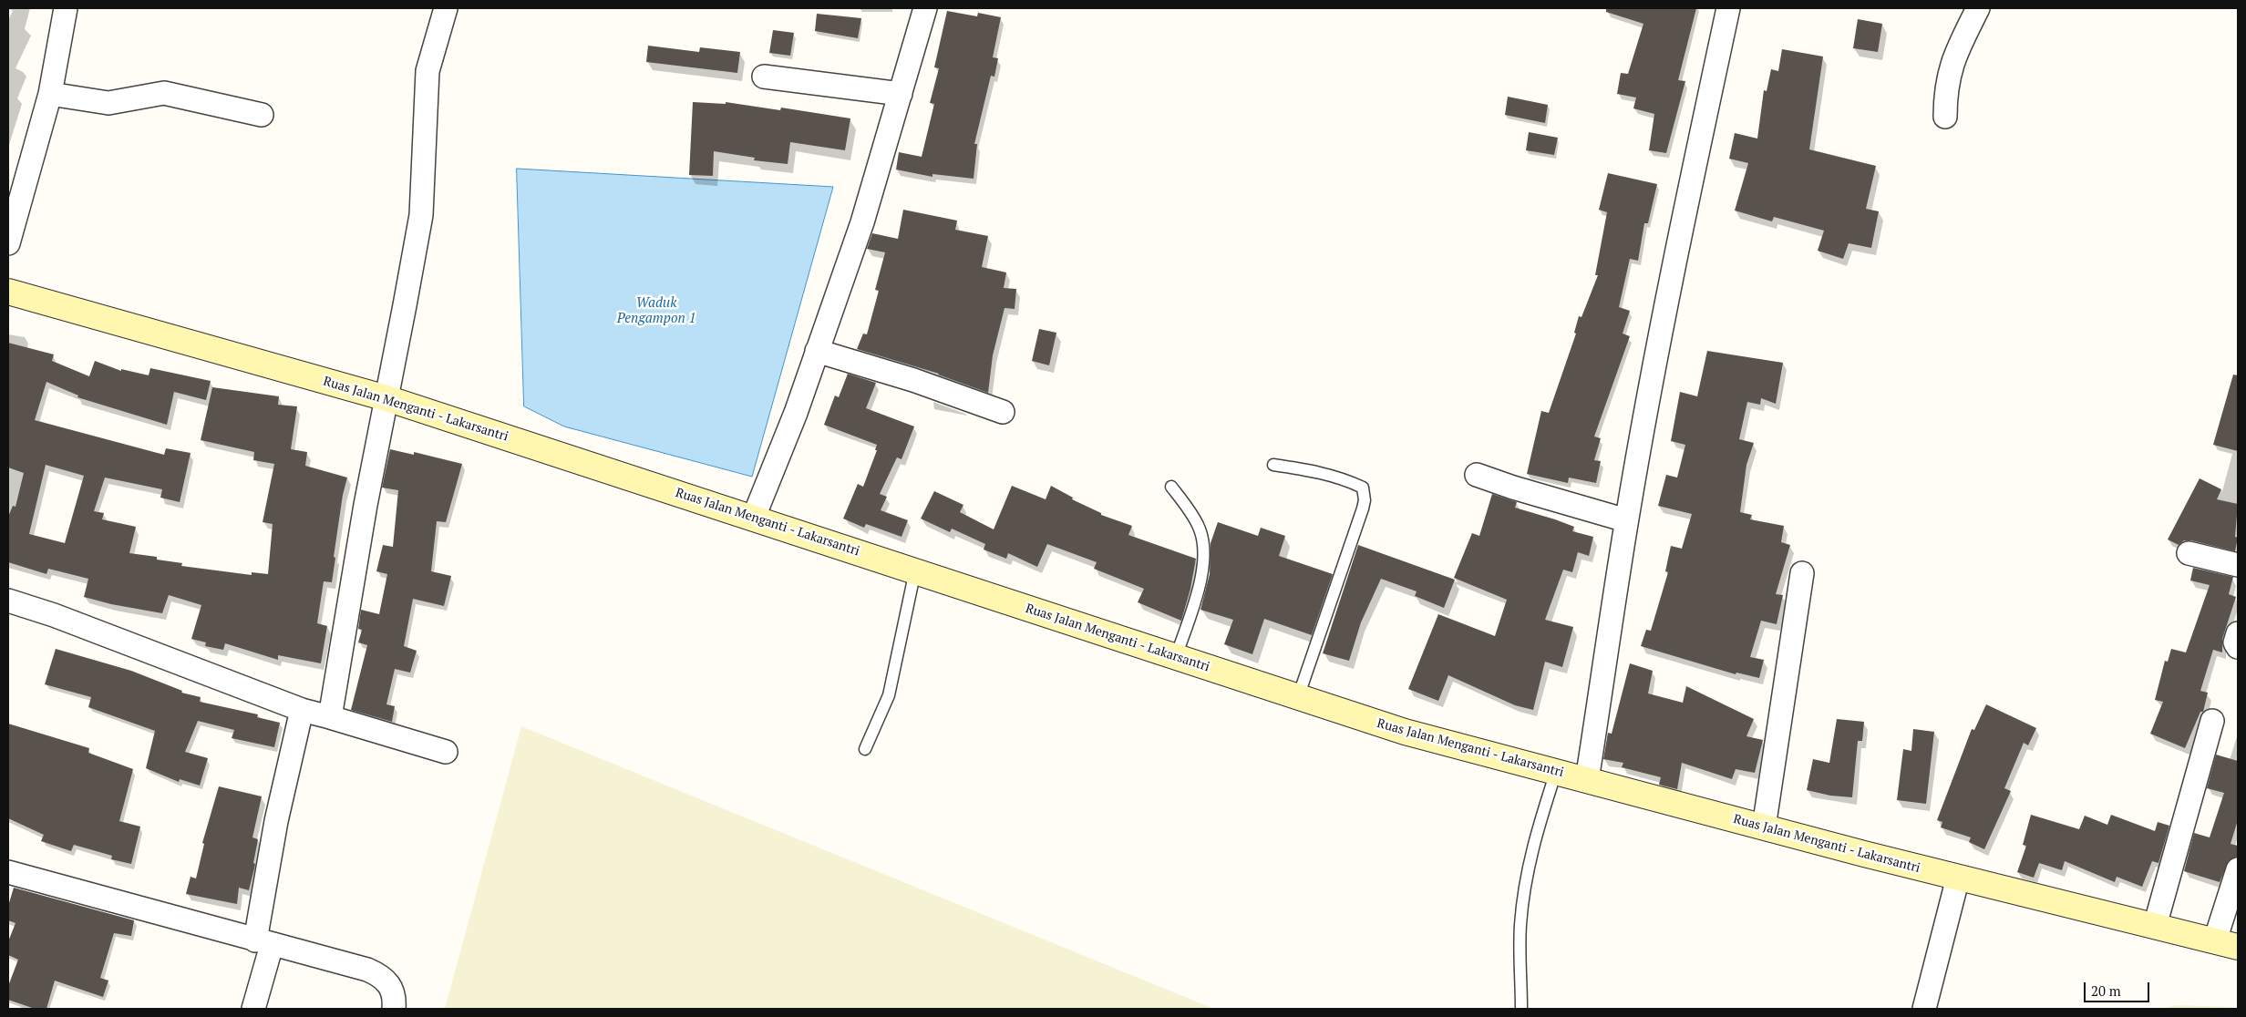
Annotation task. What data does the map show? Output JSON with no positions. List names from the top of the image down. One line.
{"streets":{"main road":["Ruas Jalan Menganti - Lakarsantri"]},"water":["Waduk Pengampon 1"],"scale_bar":"20 m"}
